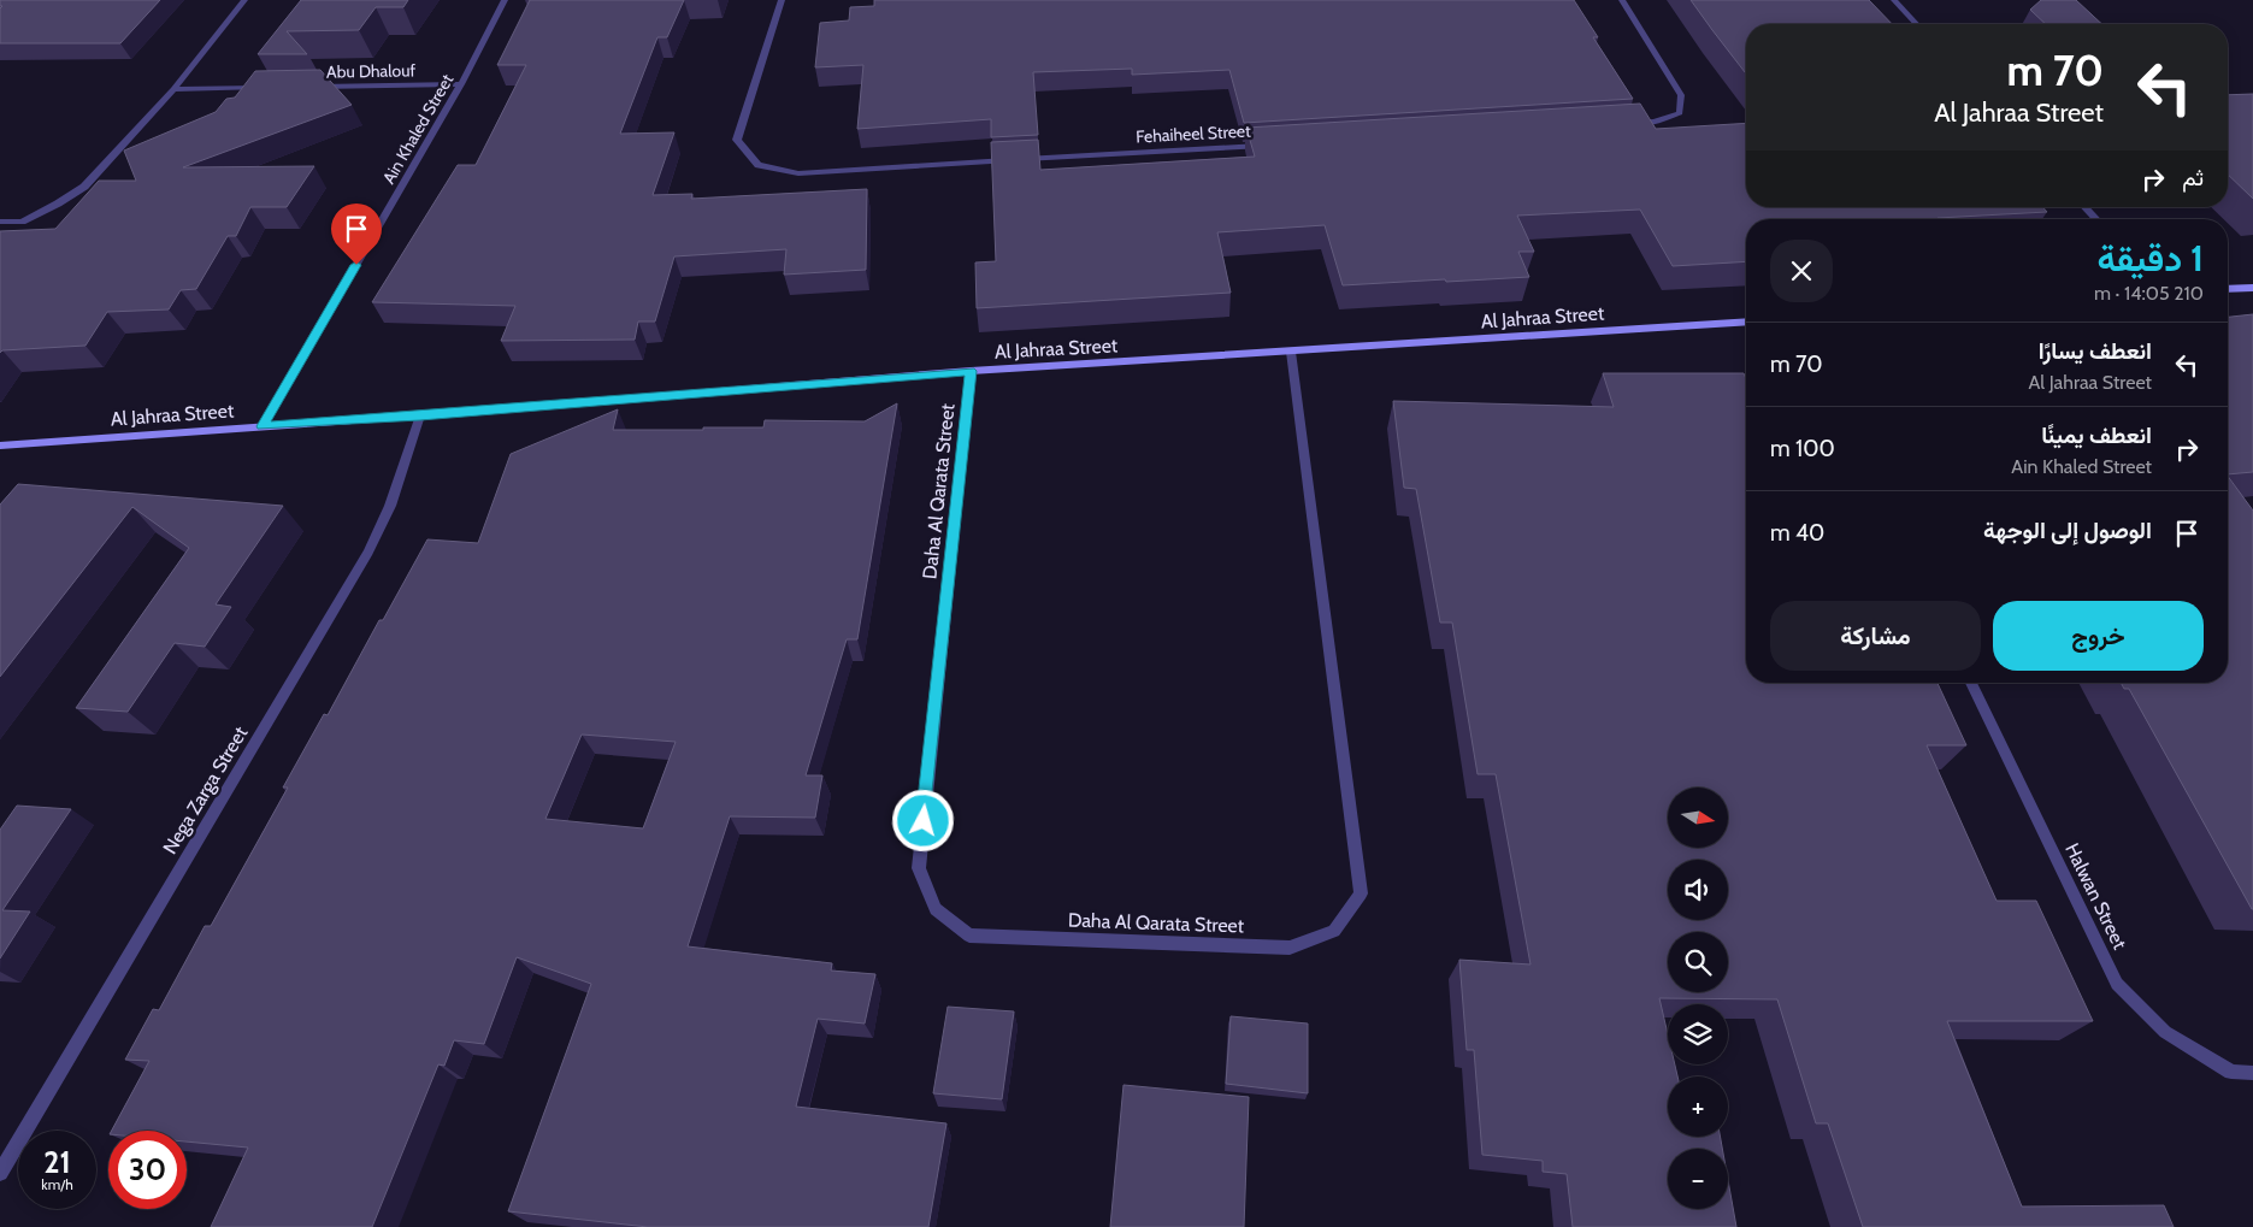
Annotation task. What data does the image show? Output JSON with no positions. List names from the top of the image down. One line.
{"streets":{"street":["Abu Dhalouf","Ain Khaled Street","Fehaiheel Street","Al Jahraa Street","Daha Al Qarata Street","Nega Zarga Street","Halwan Street"]},"crossings":[["Abu Dhalouf","Ain Khaled Street"],["Ain Khaled Street","Al Jahraa Street"],["Al Jahraa Street","Daha Al Qarata Street"],["Al Jahraa Street","Nega Zarga Street"]],"north":"right","page":{"turn":["70 m","Al Jahraa Street"],"then":"ثم","heading":["1 دقيقة","210 m · 14:05"],"list":[{"name":"انعطف يسارًا","note":"Al Jahraa Street","value":"70 m"},{"name":"انعطف يمينًا","note":"Ain Khaled Street","value":"100 m"},{"name":"الوصول إلى الوجهة","value":"40 m"}],"buttons":["خروج","مشاركة"],"map_buttons":["+","−"],"speed":"21 km/h","limit":"30"}}
